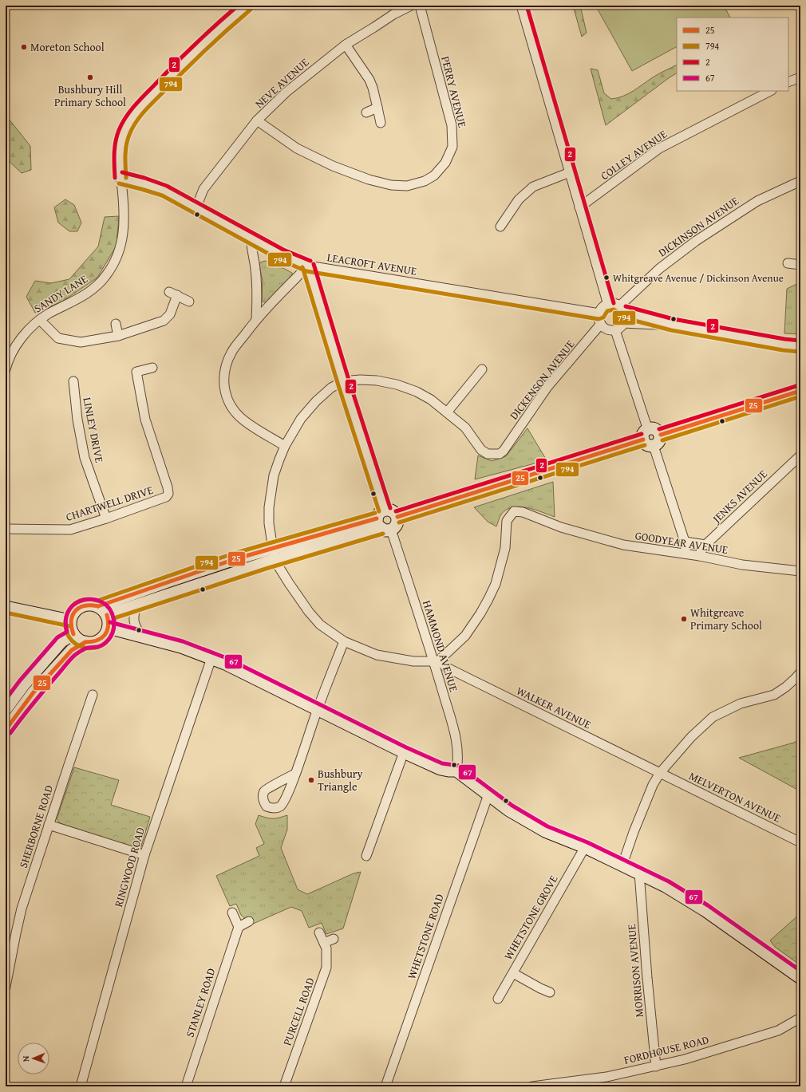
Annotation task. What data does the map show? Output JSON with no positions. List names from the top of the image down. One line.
{"streets":{"street":["NEVE AVENUE","PERRY AVENUE","COLLEY AVENUE","DICKINSON AVENUE","LEACROFT AVENUE","SANDY LANE","DICKENSON AVENUE","LINLEY DRIVE","JENKS AVENUE","CHARTWELL DRIVE","GOODYEAR AVENUE","HAMMOND AVENUE","WALKER AVENUE","MELVERTON AVENUE","SHERBORNE ROAD","RINGWOOD ROAD","WHETSTONE GROVE","WHETSTONE ROAD","MORRISON AVENUE","STANLEY ROAD","PURCELL ROAD","FORDHOUSE ROAD"]},"crossings":[["NEVE AVENUE","PERRY AVENUE"],["NEVE AVENUE","LEACROFT AVENUE"],["DICKINSON AVENUE","LEACROFT AVENUE"],["DICKINSON AVENUE","DICKENSON AVENUE"],["LEACROFT AVENUE","SANDY LANE"],["LEACROFT AVENUE","DICKENSON AVENUE"],["LINLEY DRIVE","CHARTWELL DRIVE"],["JENKS AVENUE","GOODYEAR AVENUE"],["GOODYEAR AVENUE","HAMMOND AVENUE"],["GOODYEAR AVENUE","WALKER AVENUE"],["HAMMOND AVENUE","WALKER AVENUE"],["WALKER AVENUE","MELVERTON AVENUE"],["MORRISON AVENUE","FORDHOUSE ROAD"]],"places":["Moreton School","Bushbury Hill Primary School","Whitgreave Avenue / Dickinson Avenue","Whitgreave Primary School","Bushbury Triangle"],"lines":["transit line 2","transit line 794","transit line 25","transit line 67"],"legend":["25","794","2","67"],"north":"left"}
